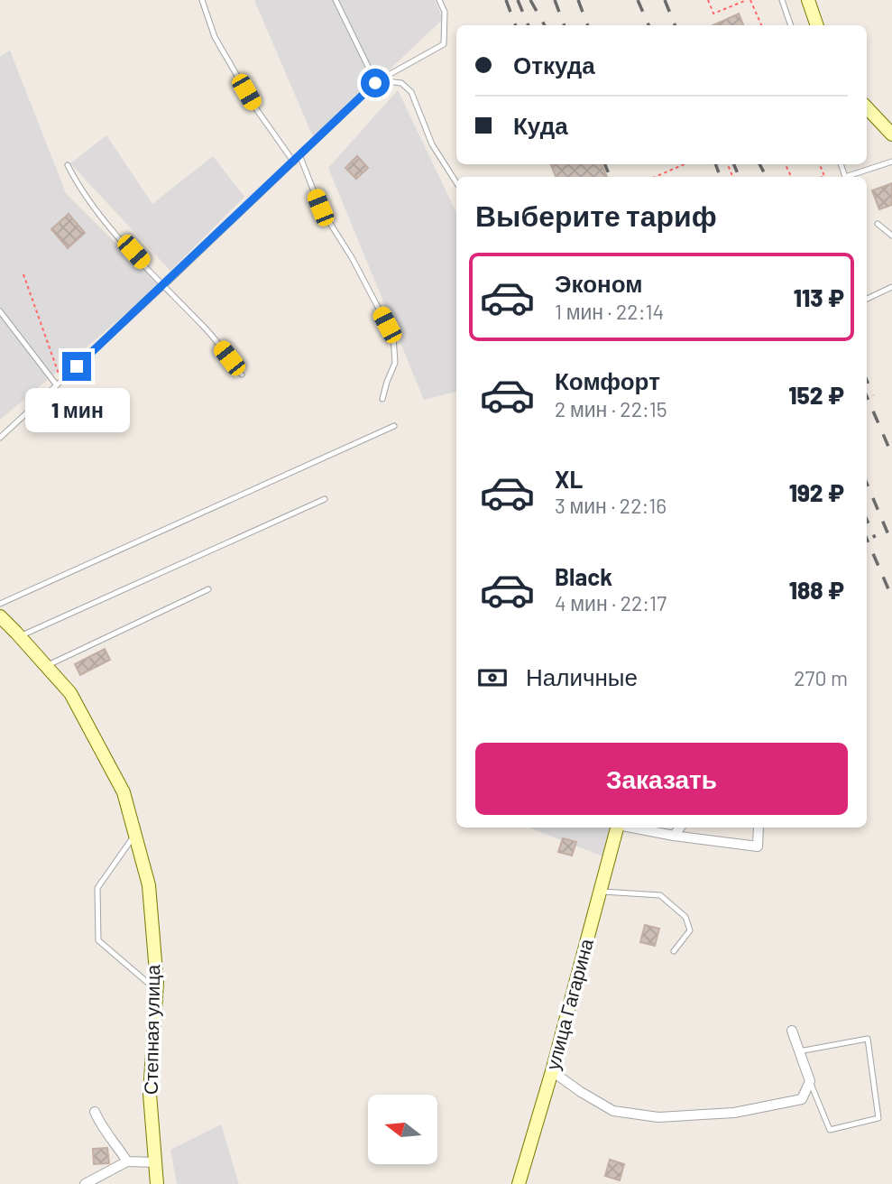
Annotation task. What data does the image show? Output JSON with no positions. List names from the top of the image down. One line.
{"streets":{"main road":["улица Гагарина","Степная улица"]},"north":"left","page":{"banner":["Откуда","Куда"],"heading":"Выберите тариф","list":[{"name":"Эконом","note":"1 мин · 22:14","value":"113 ₽"},{"name":"Комфорт","note":"2 мин · 22:15","value":"152 ₽"},{"name":"XL","note":"3 мин · 22:16","value":"192 ₽"},{"name":"Black","note":"4 мин · 22:17","value":"188 ₽"}],"bubble":"1 мин","pay":["Наличные","270 m"],"buttons":"Заказать"}}
